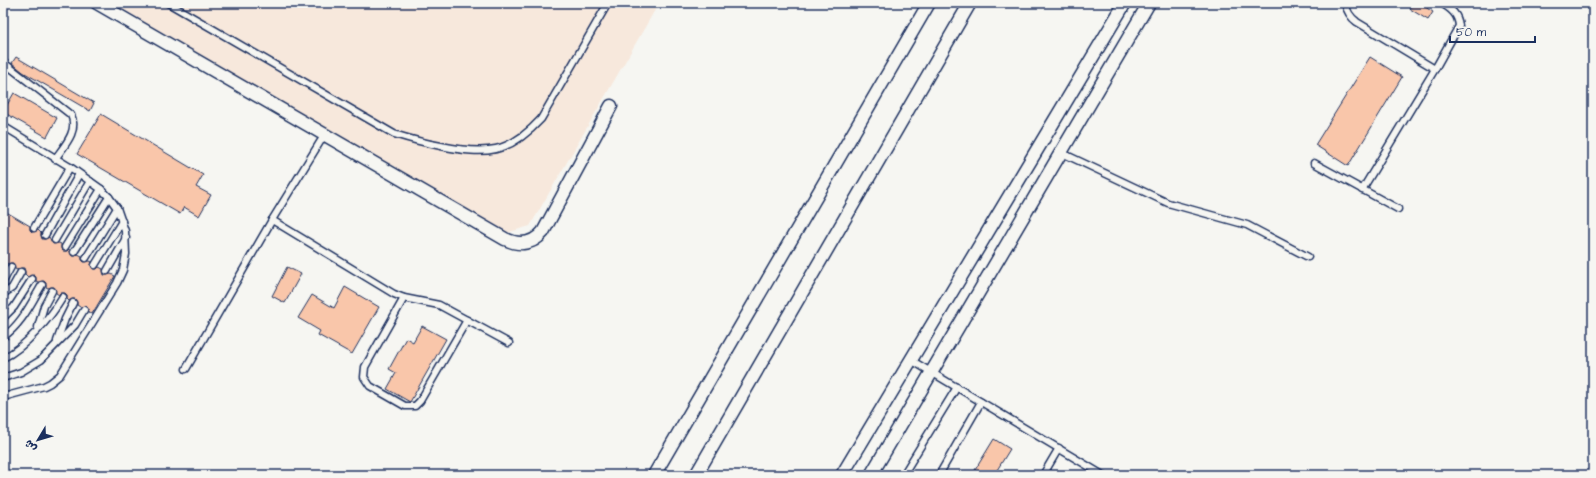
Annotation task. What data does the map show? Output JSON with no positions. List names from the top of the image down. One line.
{"scale_bar":"50 m","north":"bottom left"}
